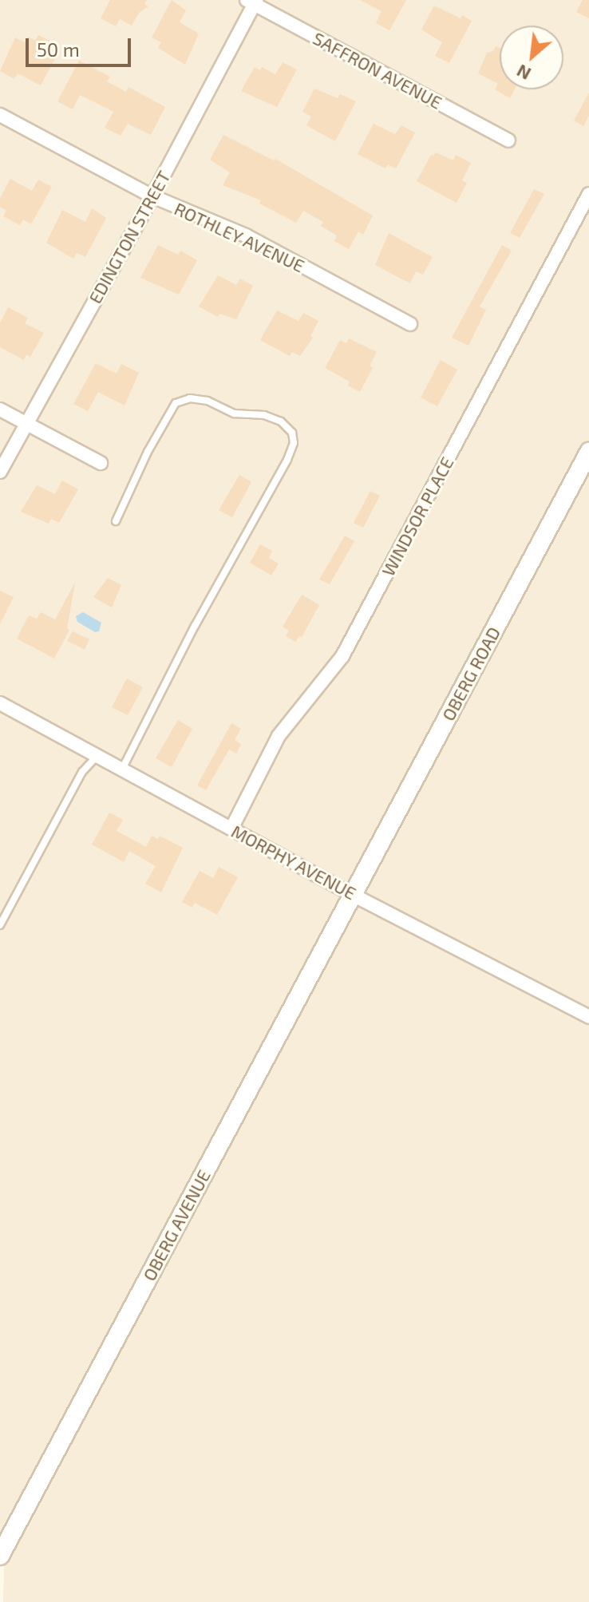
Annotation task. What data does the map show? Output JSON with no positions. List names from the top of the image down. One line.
{"streets":{"street":["SAFFRON AVENUE","EDINGTON STREET","ROTHLEY AVENUE","WINDSOR PLACE","OBERG ROAD","MORPHY AVENUE","OBERG AVENUE"]},"crossings":[["SAFFRON AVENUE","EDINGTON STREET"],["EDINGTON STREET","ROTHLEY AVENUE"],["WINDSOR PLACE","MORPHY AVENUE"],["OBERG ROAD","MORPHY AVENUE"],["OBERG ROAD","OBERG AVENUE"],["MORPHY AVENUE","OBERG AVENUE"]],"scale_bar":"50 m","north":"bottom left"}
